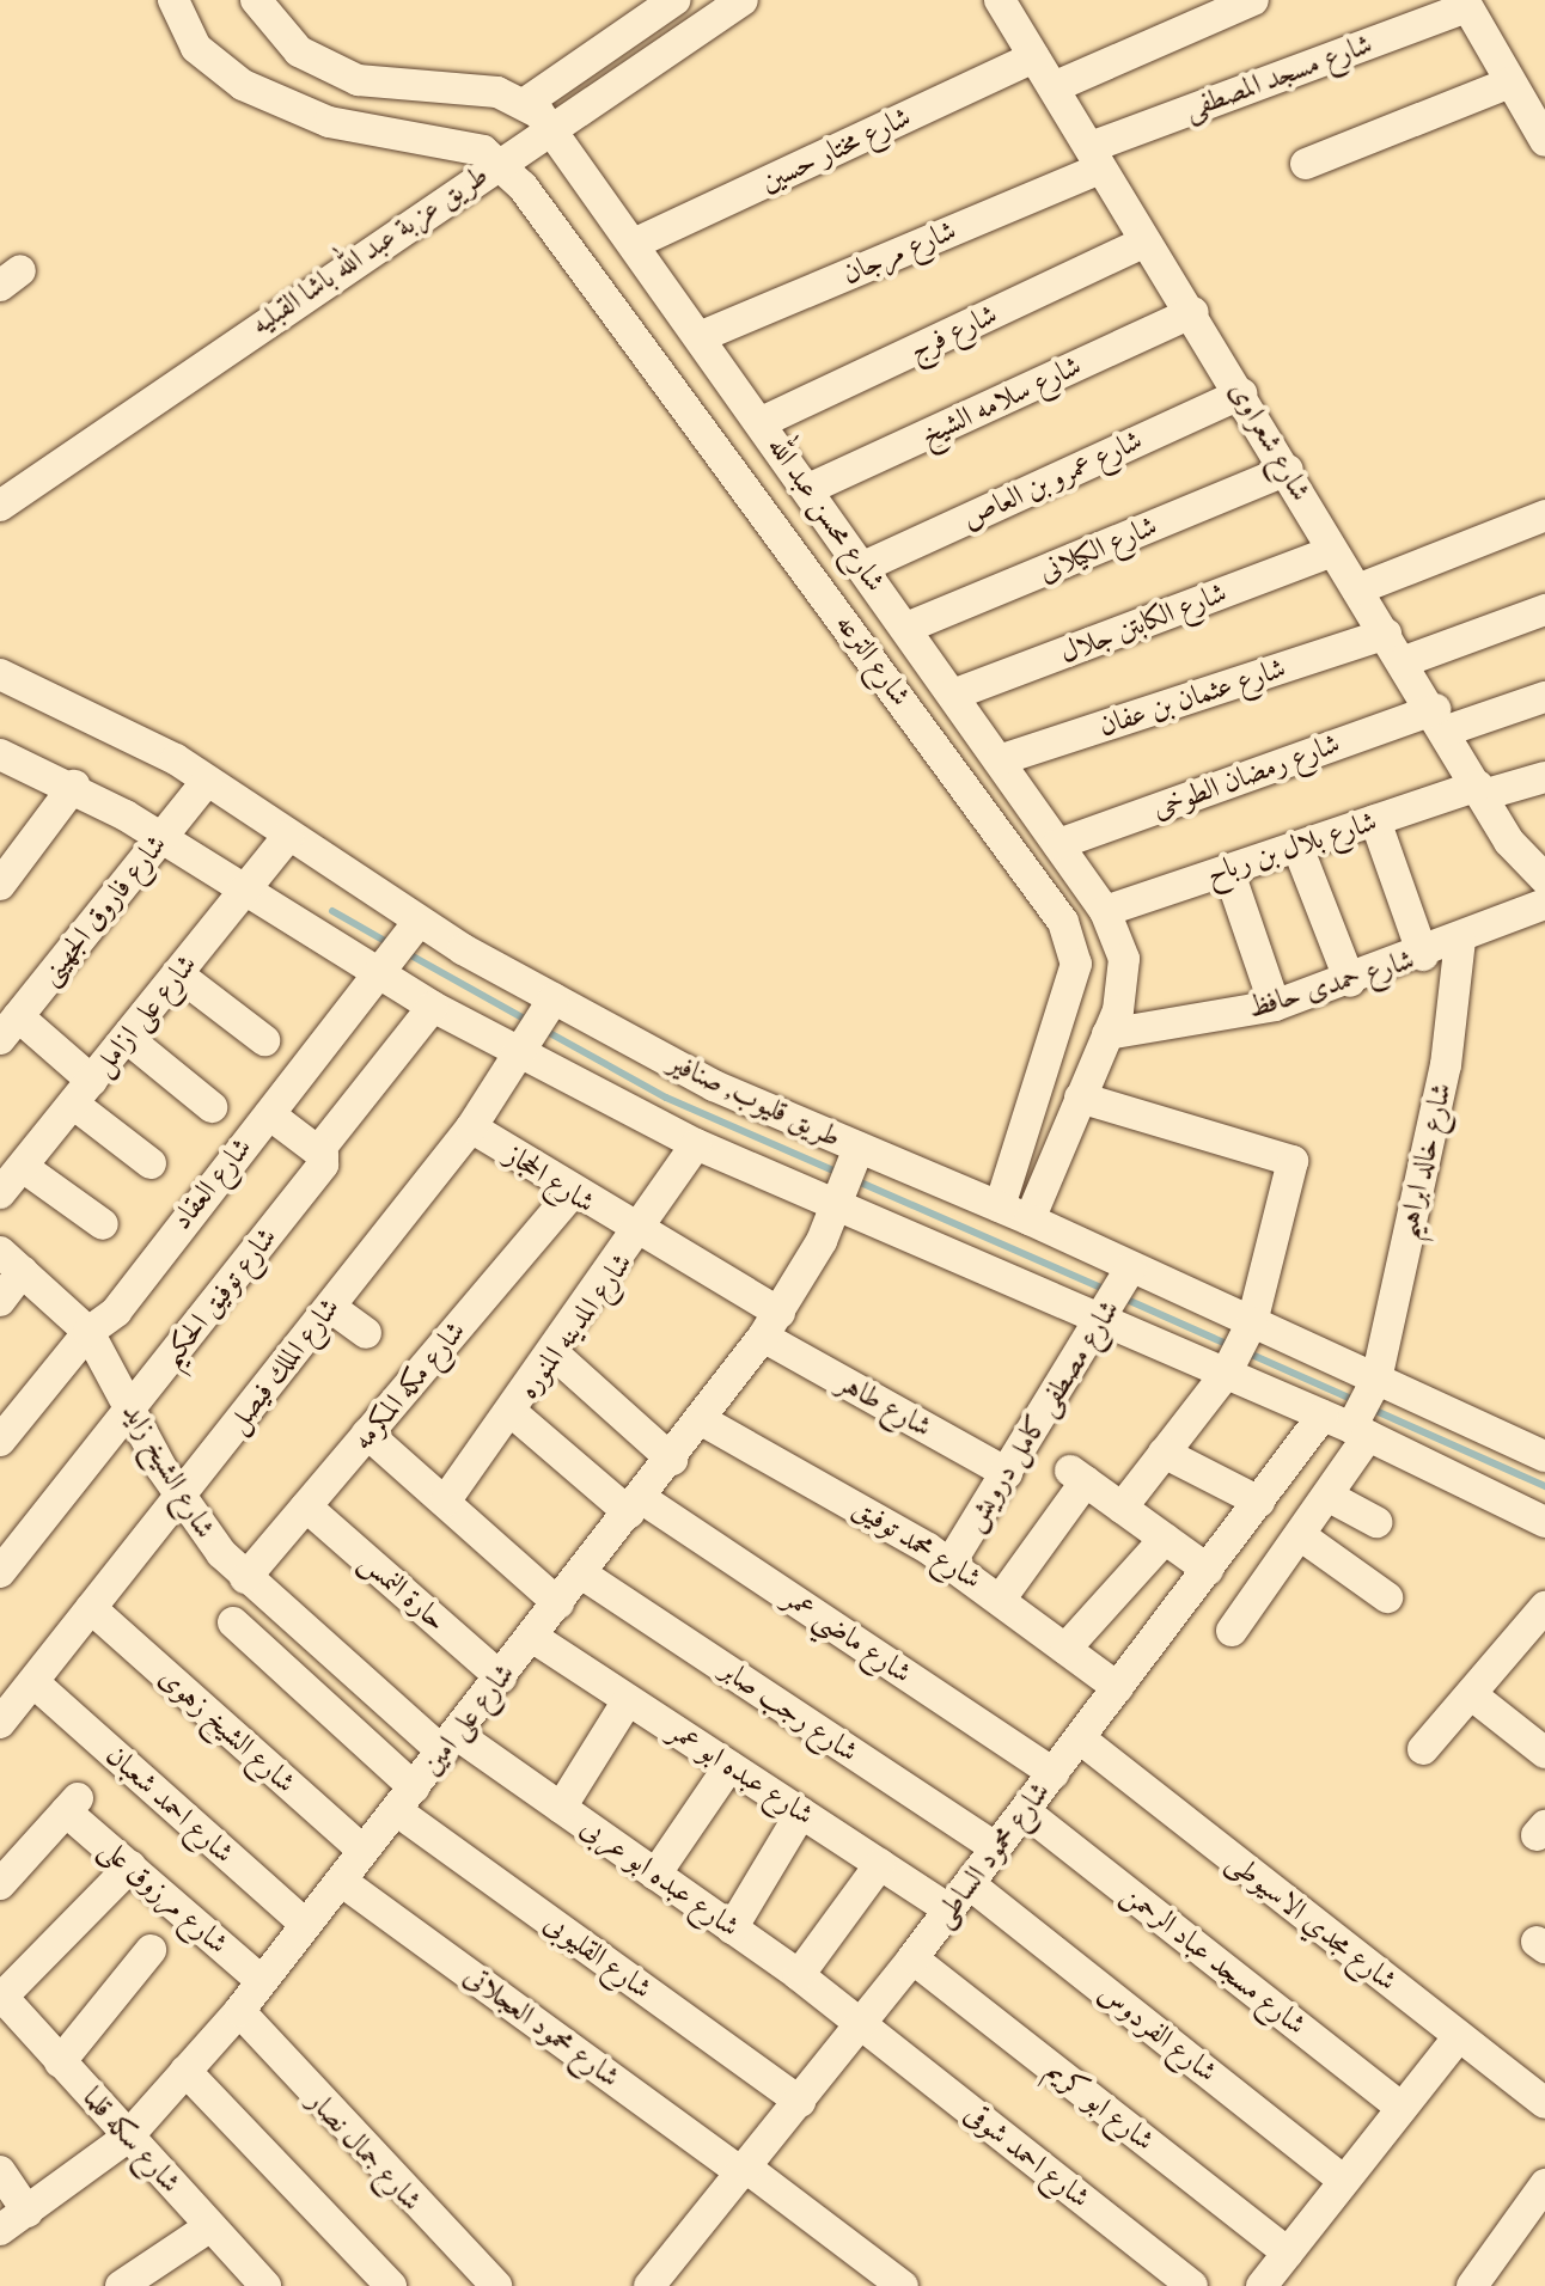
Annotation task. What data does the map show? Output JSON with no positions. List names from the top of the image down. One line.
{"streets":{"street":["شارع مسجد المصطفى","شارع مختار حسين","طريق عزبة عبد الله باشا القبليه","شارع مرجان","شارع فرج","شارع سلامه الشيخ","شارع شعراوى","شارع عمرو بن العاص","شارع محسن عبد الله","شارع الكيلانى","شارع الكابتن جلال","شارع الترعه","شارع عثمان بن عفان","شارع رمضان الطوخى","شارع بلال بن رباح","شارع فاروق الجهينى","شارع حمدى حافظ","شارع على ازامل","طريق قليوب, صنافير","شارع خالد ابراهيم","شارع الحجاز","شارع العقاد","شارع توفيق الحكيم","شارع المدينه المنوره","شارع الملك فيصل","شارع مكه المكرمه","شارع طاهر","شارع مصطفى كامل درويش","شارع الشيخ زايد","شارع محمد توفيق","حارة النمس","شارع ماضي عمر","شارع رجب صابر","شارع على امين","شارع الشيخ زهوى","شارع عبده ابو عمر","شارع احمد شعبان","شارع محمود الساطى","شارع عبده ابو عربى","شارع مرزوق على","شارع مجدي الاسيوطى","شارع القليوبى","شارع مسجد عباد الرحمن","شارع محمود العجلاتى","شارع الفردوس","شارع ابو كريم","شارع سكه قلما","شارع جمال نصار","شارع احمد شوقى"]},"crossings":[["شارع مسجد المصطفى","شارع مرجان"],["شارع مسجد المصطفى","شارع شعراوى"],["شارع مختار حسين","شارع شعراوى"],["شارع مختار حسين","شارع محسن عبد الله"],["طريق عزبة عبد الله باشا القبليه","شارع محسن عبد الله"],["طريق عزبة عبد الله باشا القبليه","شارع الترعه"],["شارع مرجان","شارع شعراوى"],["شارع مرجان","شارع محسن عبد الله"],["شارع فرج","شارع شعراوى"],["شارع فرج","شارع محسن عبد الله"],["شارع سلامه الشيخ","شارع شعراوى"],["شارع سلامه الشيخ","شارع محسن عبد الله"],["شارع شعراوى","شارع عمرو بن العاص"],["شارع شعراوى","شارع الكيلانى"],["شارع شعراوى","شارع الكابتن جلال"],["شارع شعراوى","شارع عثمان بن عفان"],["شارع شعراوى","شارع رمضان الطوخى"],["شارع شعراوى","شارع بلال بن رباح"],["شارع عمرو بن العاص","شارع محسن عبد الله"],["شارع محسن عبد الله","شارع الكيلانى"],["شارع محسن عبد الله","شارع الكابتن جلال"],["شارع محسن عبد الله","شارع عثمان بن عفان"],["شارع محسن عبد الله","شارع رمضان الطوخى"],["شارع محسن عبد الله","شارع بلال بن رباح"],["شارع محسن عبد الله","شارع حمدى حافظ"],["شارع محسن عبد الله","طريق قليوب, صنافير"],["شارع الترعه","طريق قليوب, صنافير"],["شارع فاروق الجهينى","طريق قليوب, صنافير"],["شارع حمدى حافظ","شارع خالد ابراهيم"],["شارع على ازامل","طريق قليوب, صنافير"],["طريق قليوب, صنافير","شارع خالد ابراهيم"],["طريق قليوب, صنافير","شارع العقاد"],["طريق قليوب, صنافير","شارع الملك فيصل"],["طريق قليوب, صنافير","شارع مصطفى كامل درويش"],["طريق قليوب, صنافير","شارع على امين"],["شارع خالد ابراهيم","شارع محمود الساطى"],["شارع الحجاز","شارع المدينه المنوره"],["شارع الحجاز","شارع الملك فيصل"],["شارع الحجاز","شارع مكه المكرمه"],["شارع الحجاز","شارع طاهر"],["شارع الحجاز","شارع على امين"],["شارع العقاد","شارع الشيخ زايد"],["شارع توفيق الحكيم","شارع الشيخ زايد"],["شارع المدينه المنوره","شارع ماضي عمر"],["شارع الملك فيصل","شارع الشيخ زايد"],["شارع الملك فيصل","شارع الشيخ زهوى"],["شارع الملك فيصل","شارع احمد شعبان"],["شارع مكه المكرمه","شارع الشيخ زايد"],["شارع مكه المكرمه","حارة النمس"],["شارع طاهر","شارع مصطفى كامل درويش"],["شارع طاهر","شارع على امين"],["شارع مصطفى كامل درويش","شارع محمد توفيق"],["شارع الشيخ زايد","شارع على امين"],["شارع الشيخ زايد","شارع عبده ابو عربى"],["شارع محمد توفيق","شارع على امين"],["شارع محمد توفيق","شارع محمود الساطى"],["حارة النمس","شارع على امين"],["شارع ماضي عمر","شارع على امين"],["شارع ماضي عمر","شارع محمود الساطى"],["شارع رجب صابر","شارع على امين"],["شارع رجب صابر","شارع محمود الساطى"],["شارع على امين","شارع الشيخ زهوى"],["شارع على امين","شارع عبده ابو عمر"],["شارع على امين","شارع احمد شعبان"],["شارع على امين","شارع عبده ابو عربى"],["شارع على امين","شارع مرزوق على"],["شارع على امين","شارع القليوبى"],["شارع على امين","شارع محمود العجلاتى"],["شارع على امين","شارع سكه قلما"],["شارع على امين","شارع جمال نصار"],["شارع عبده ابو عمر","شارع محمود الساطى"],["شارع محمود الساطى","شارع عبده ابو عربى"],["شارع محمود الساطى","شارع مجدي الاسيوطى"],["شارع محمود الساطى","شارع القليوبى"],["شارع محمود الساطى","شارع مسجد عباد الرحمن"],["شارع محمود الساطى","شارع محمود العجلاتى"],["شارع محمود الساطى","شارع الفردوس"],["شارع محمود الساطى","شارع ابو كريم"],["شارع محمود الساطى","شارع احمد شوقى"],["شارع عبده ابو عربى","شارع احمد شوقى"]]}
